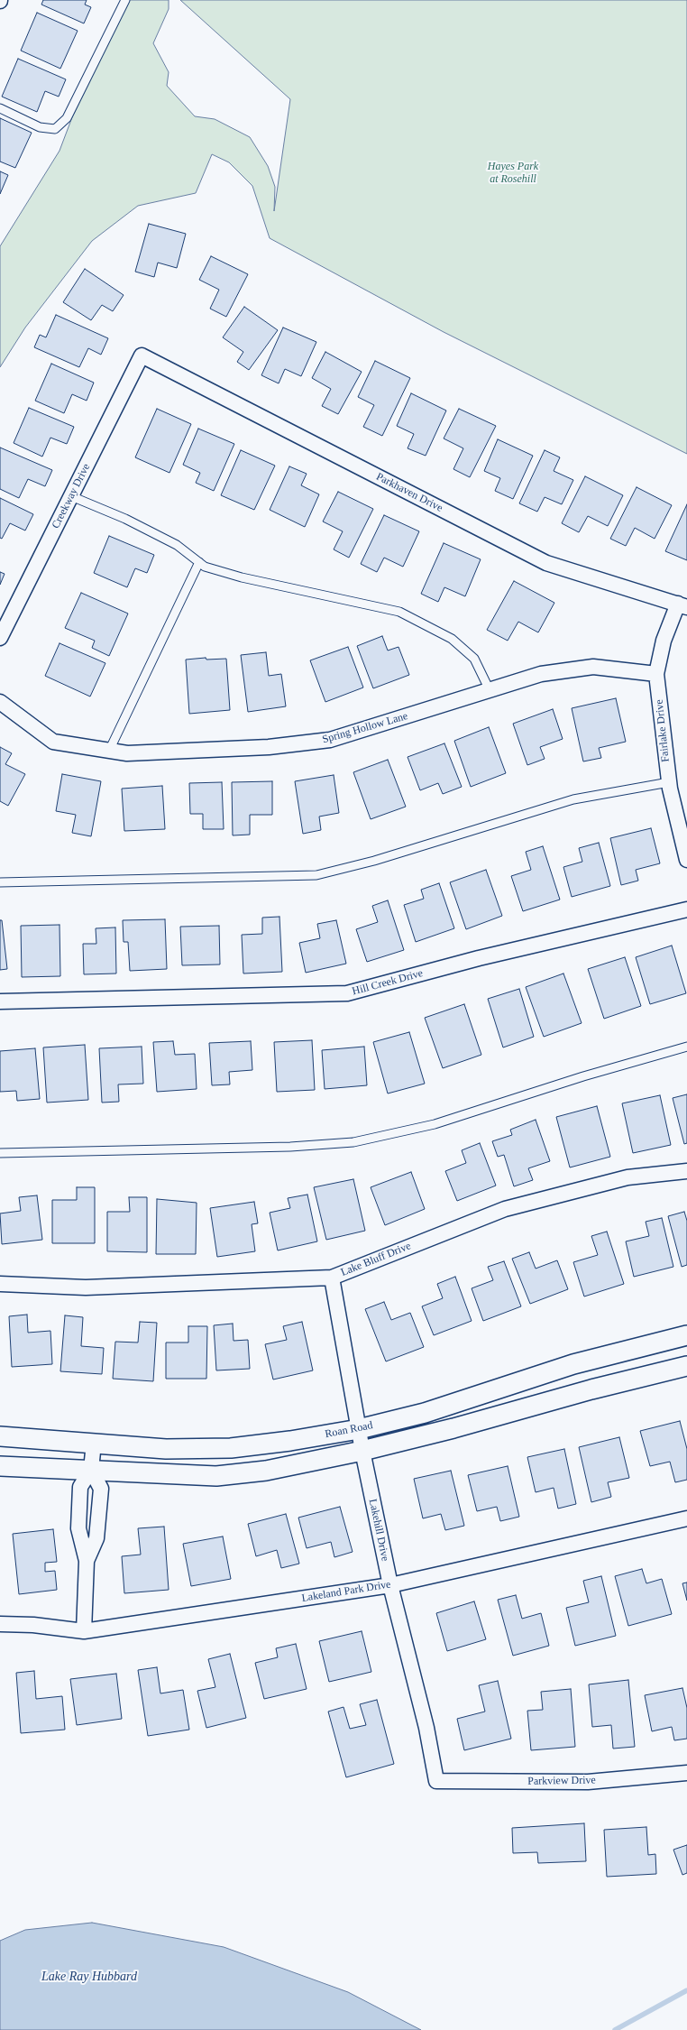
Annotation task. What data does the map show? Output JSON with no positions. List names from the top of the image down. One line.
{"streets":{"street":["Parkhaven Drive","Creekway Drive","Spring Hollow Lane","Fairlake Drive","Hill Creek Drive","Lake Bluff Drive","Roan Road","Lakehill Drive","Lakeland Park Drive","Parkview Drive"]},"crossings":[["Parkhaven Drive","Creekway Drive"],["Parkhaven Drive","Fairlake Drive"],["Spring Hollow Lane","Fairlake Drive"],["Lake Bluff Drive","Lakehill Drive"],["Roan Road","Lakehill Drive"],["Lakehill Drive","Lakeland Park Drive"],["Lakehill Drive","Parkview Drive"]],"water":["Lake Ray Hubbard"],"parks":["Hayes Park at Rosehill"]}
